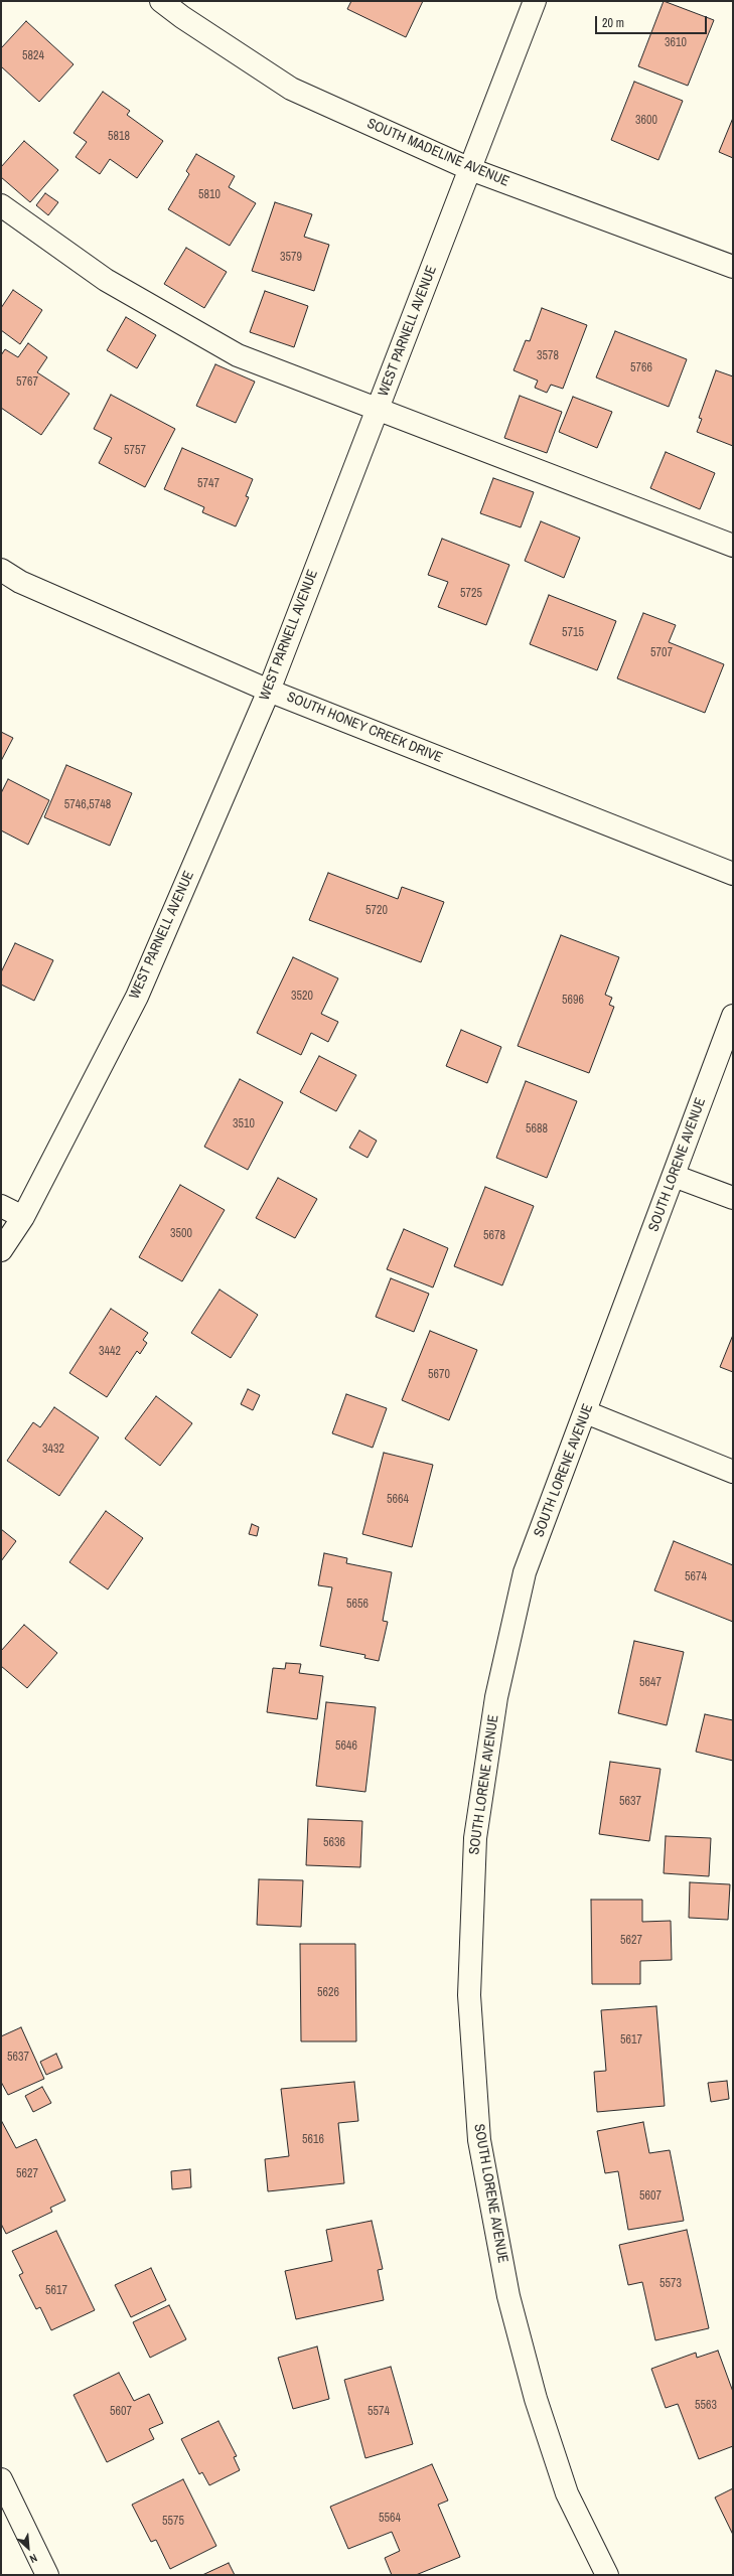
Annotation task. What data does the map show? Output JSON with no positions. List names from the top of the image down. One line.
{"streets":{"street":["SOUTH MADELINE AVENUE","WEST PARNELL AVENUE","SOUTH HONEY CREEK DRIVE","SOUTH LORENE AVENUE"]},"crossings":[["SOUTH MADELINE AVENUE","WEST PARNELL AVENUE"],["WEST PARNELL AVENUE","SOUTH HONEY CREEK DRIVE"]],"house_numbers":["3610","5824","3600","5818","5810","3579","3578","5766","5767","5757","5747","5725","5715","5707","5746,5748","5720","3520","5696","3510","5688","3500","5678","3442","5670","3432","5664","5674","5656","5647","5646","5637","5636","5627","5626","5617","5637","5616","5627","5607","5573","5617","5563","5607","5574","5564","5575"],"scale_bar":"20 m","north":"bottom right"}
